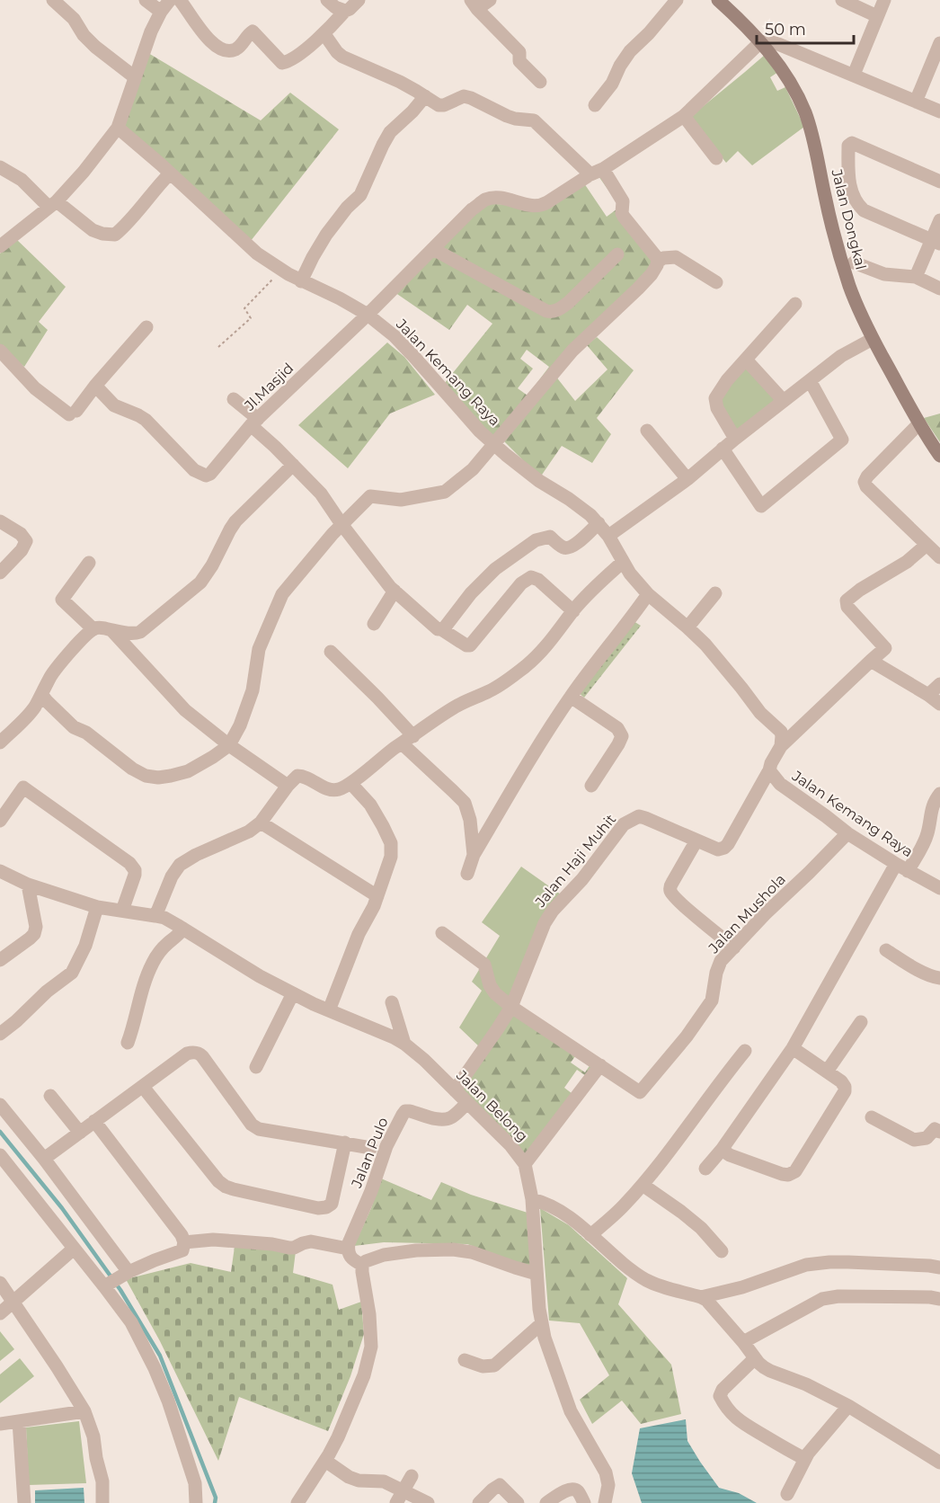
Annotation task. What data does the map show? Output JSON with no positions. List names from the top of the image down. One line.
{"streets":{"street":["Jalan Dongkal","Jalan Kemang Raya","Jl.Masjid","Jalan Haji Muhit","Jalan Mushola","Jalan Belong","Jalan Pulo"]},"crossings":[["Jalan Dongkal","Jl.Masjid"],["Jalan Kemang Raya","Jl.Masjid"],["Jalan Kemang Raya","Jalan Haji Muhit"],["Jalan Kemang Raya","Jalan Mushola"],["Jalan Haji Muhit","Jalan Belong"],["Jalan Belong","Jalan Pulo"]],"scale_bar":"50 m"}
